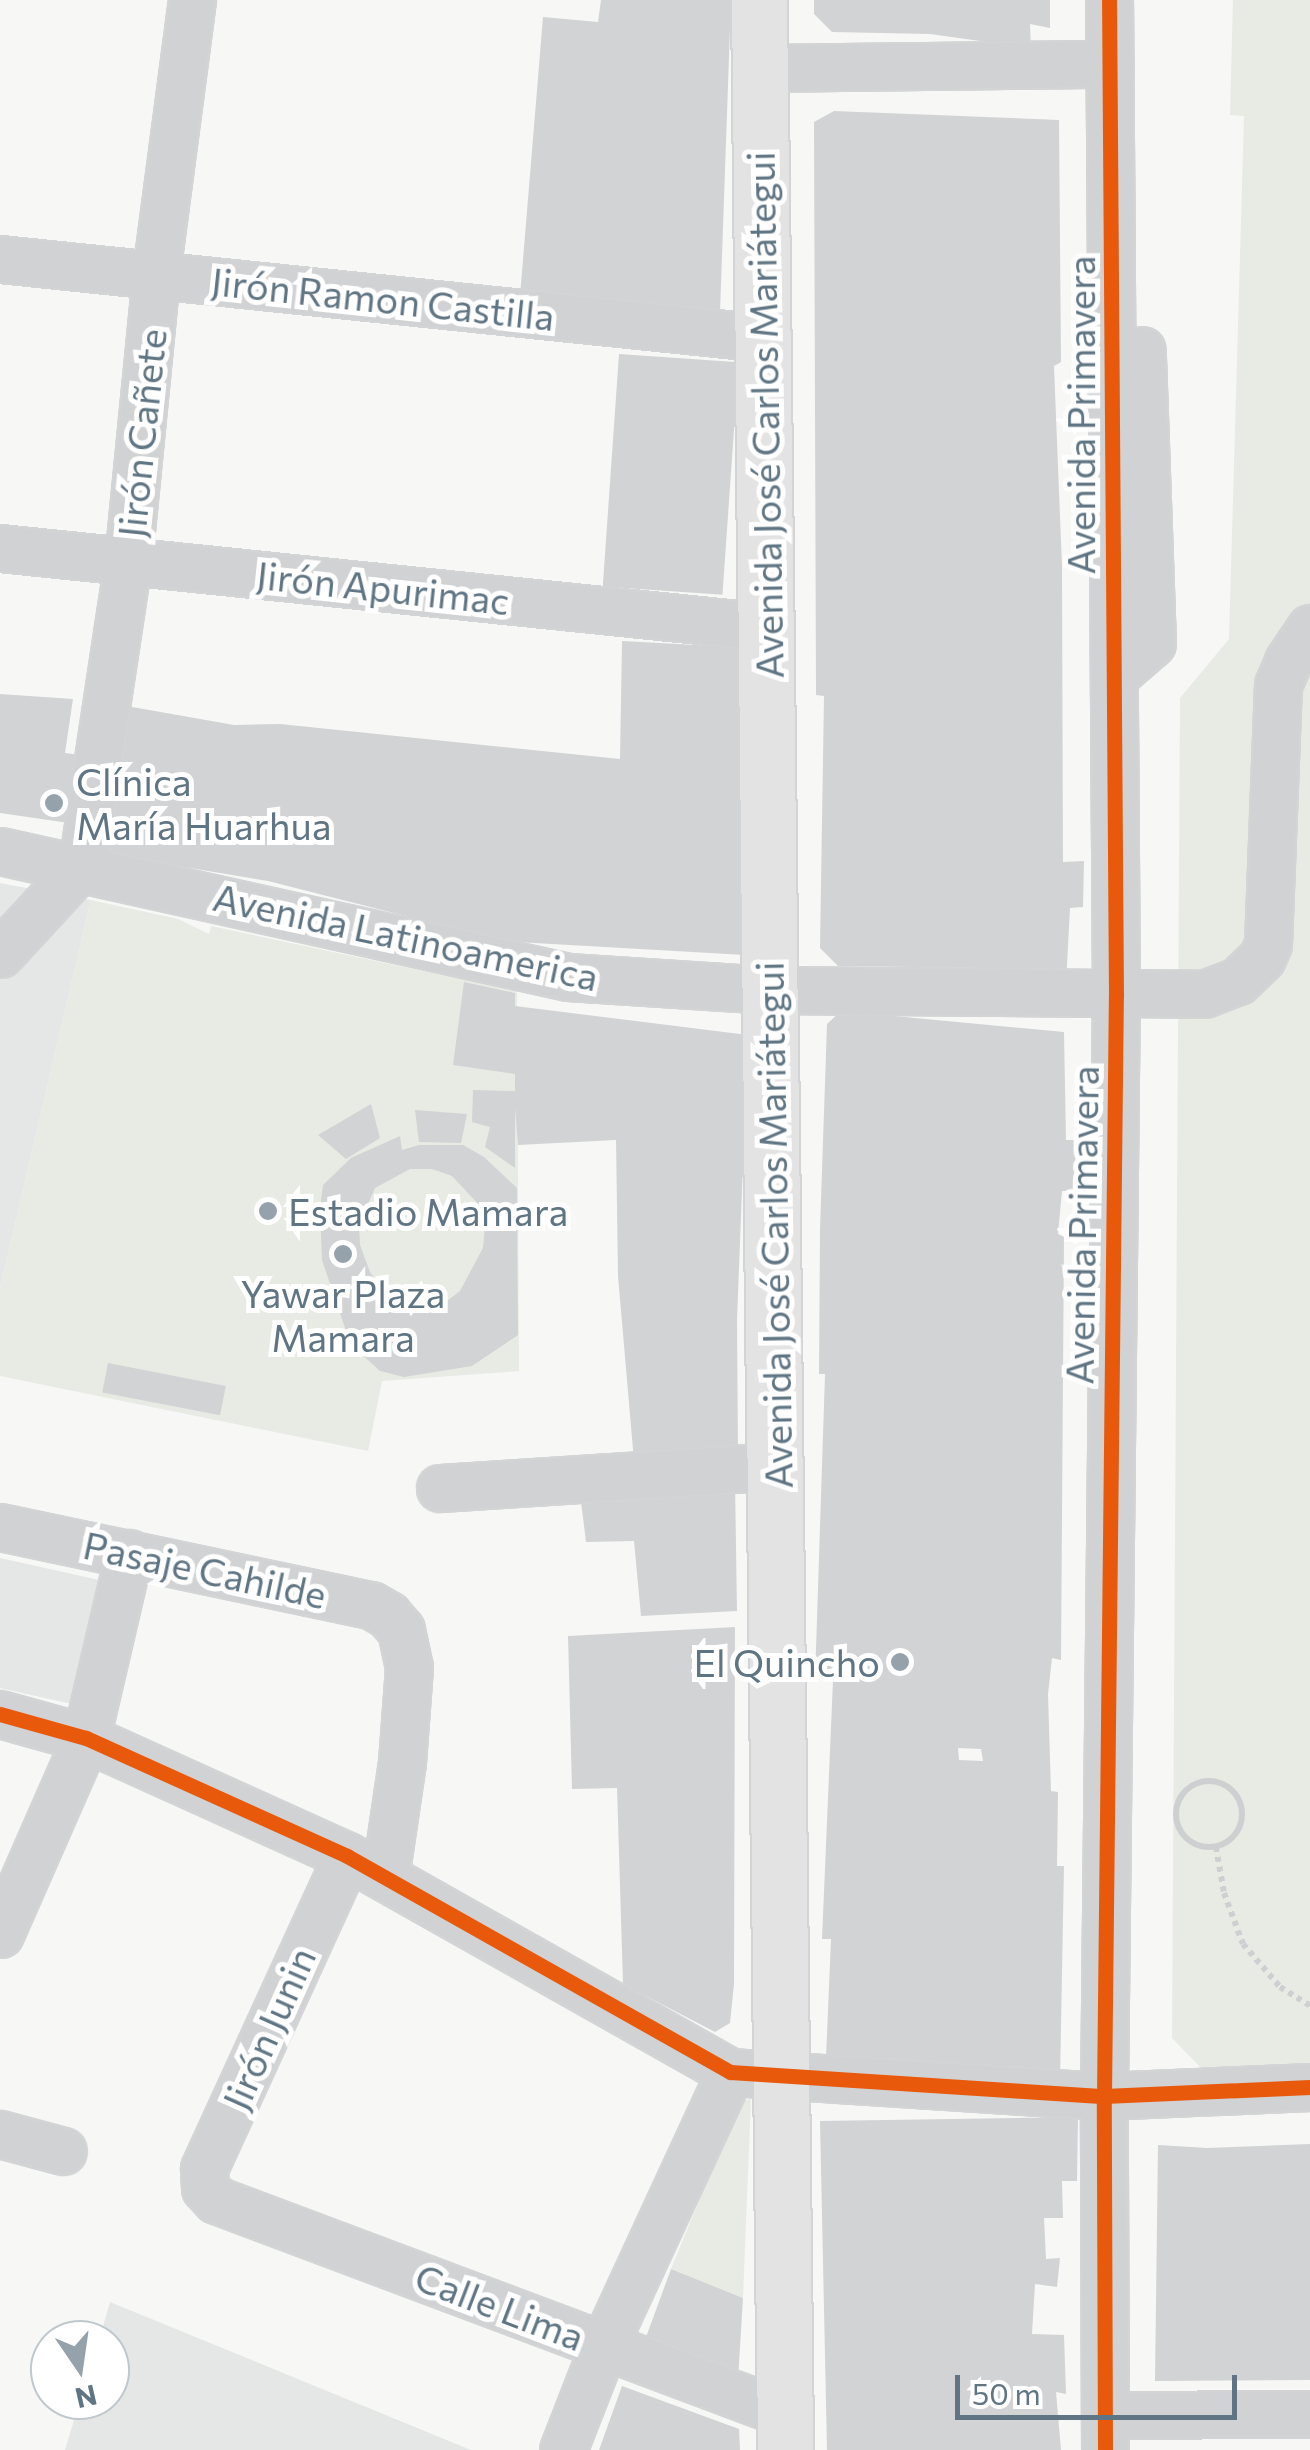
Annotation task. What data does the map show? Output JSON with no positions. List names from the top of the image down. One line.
{"streets":{"main road":["Avenida José Carlos Mariátegui"],"street":["Jirón Ramon Castilla","Avenida Primavera","Jirón Cañete","Jirón Apurimac","Avenida Latinoamerica","Pasaje Cahilde","Jirón Junin","Calle Lima"]},"crossings":[["Jirón Ramon Castilla","Avenida José Carlos Mariátegui"],["Jirón Ramon Castilla","Jirón Cañete"],["Avenida José Carlos Mariátegui","Jirón Apurimac"],["Avenida José Carlos Mariátegui","Avenida Latinoamerica"],["Avenida José Carlos Mariátegui","Calle Lima"],["Avenida Primavera","Avenida Latinoamerica"],["Jirón Cañete","Jirón Apurimac"],["Jirón Cañete","Avenida Latinoamerica"],["Jirón Junin","Calle Lima"]],"places":["Clínica María Huarhua","Estadio Mamara","Yawar Plaza Mamara","El Quincho"],"scale_bar":"50 m","north":"bottom"}
